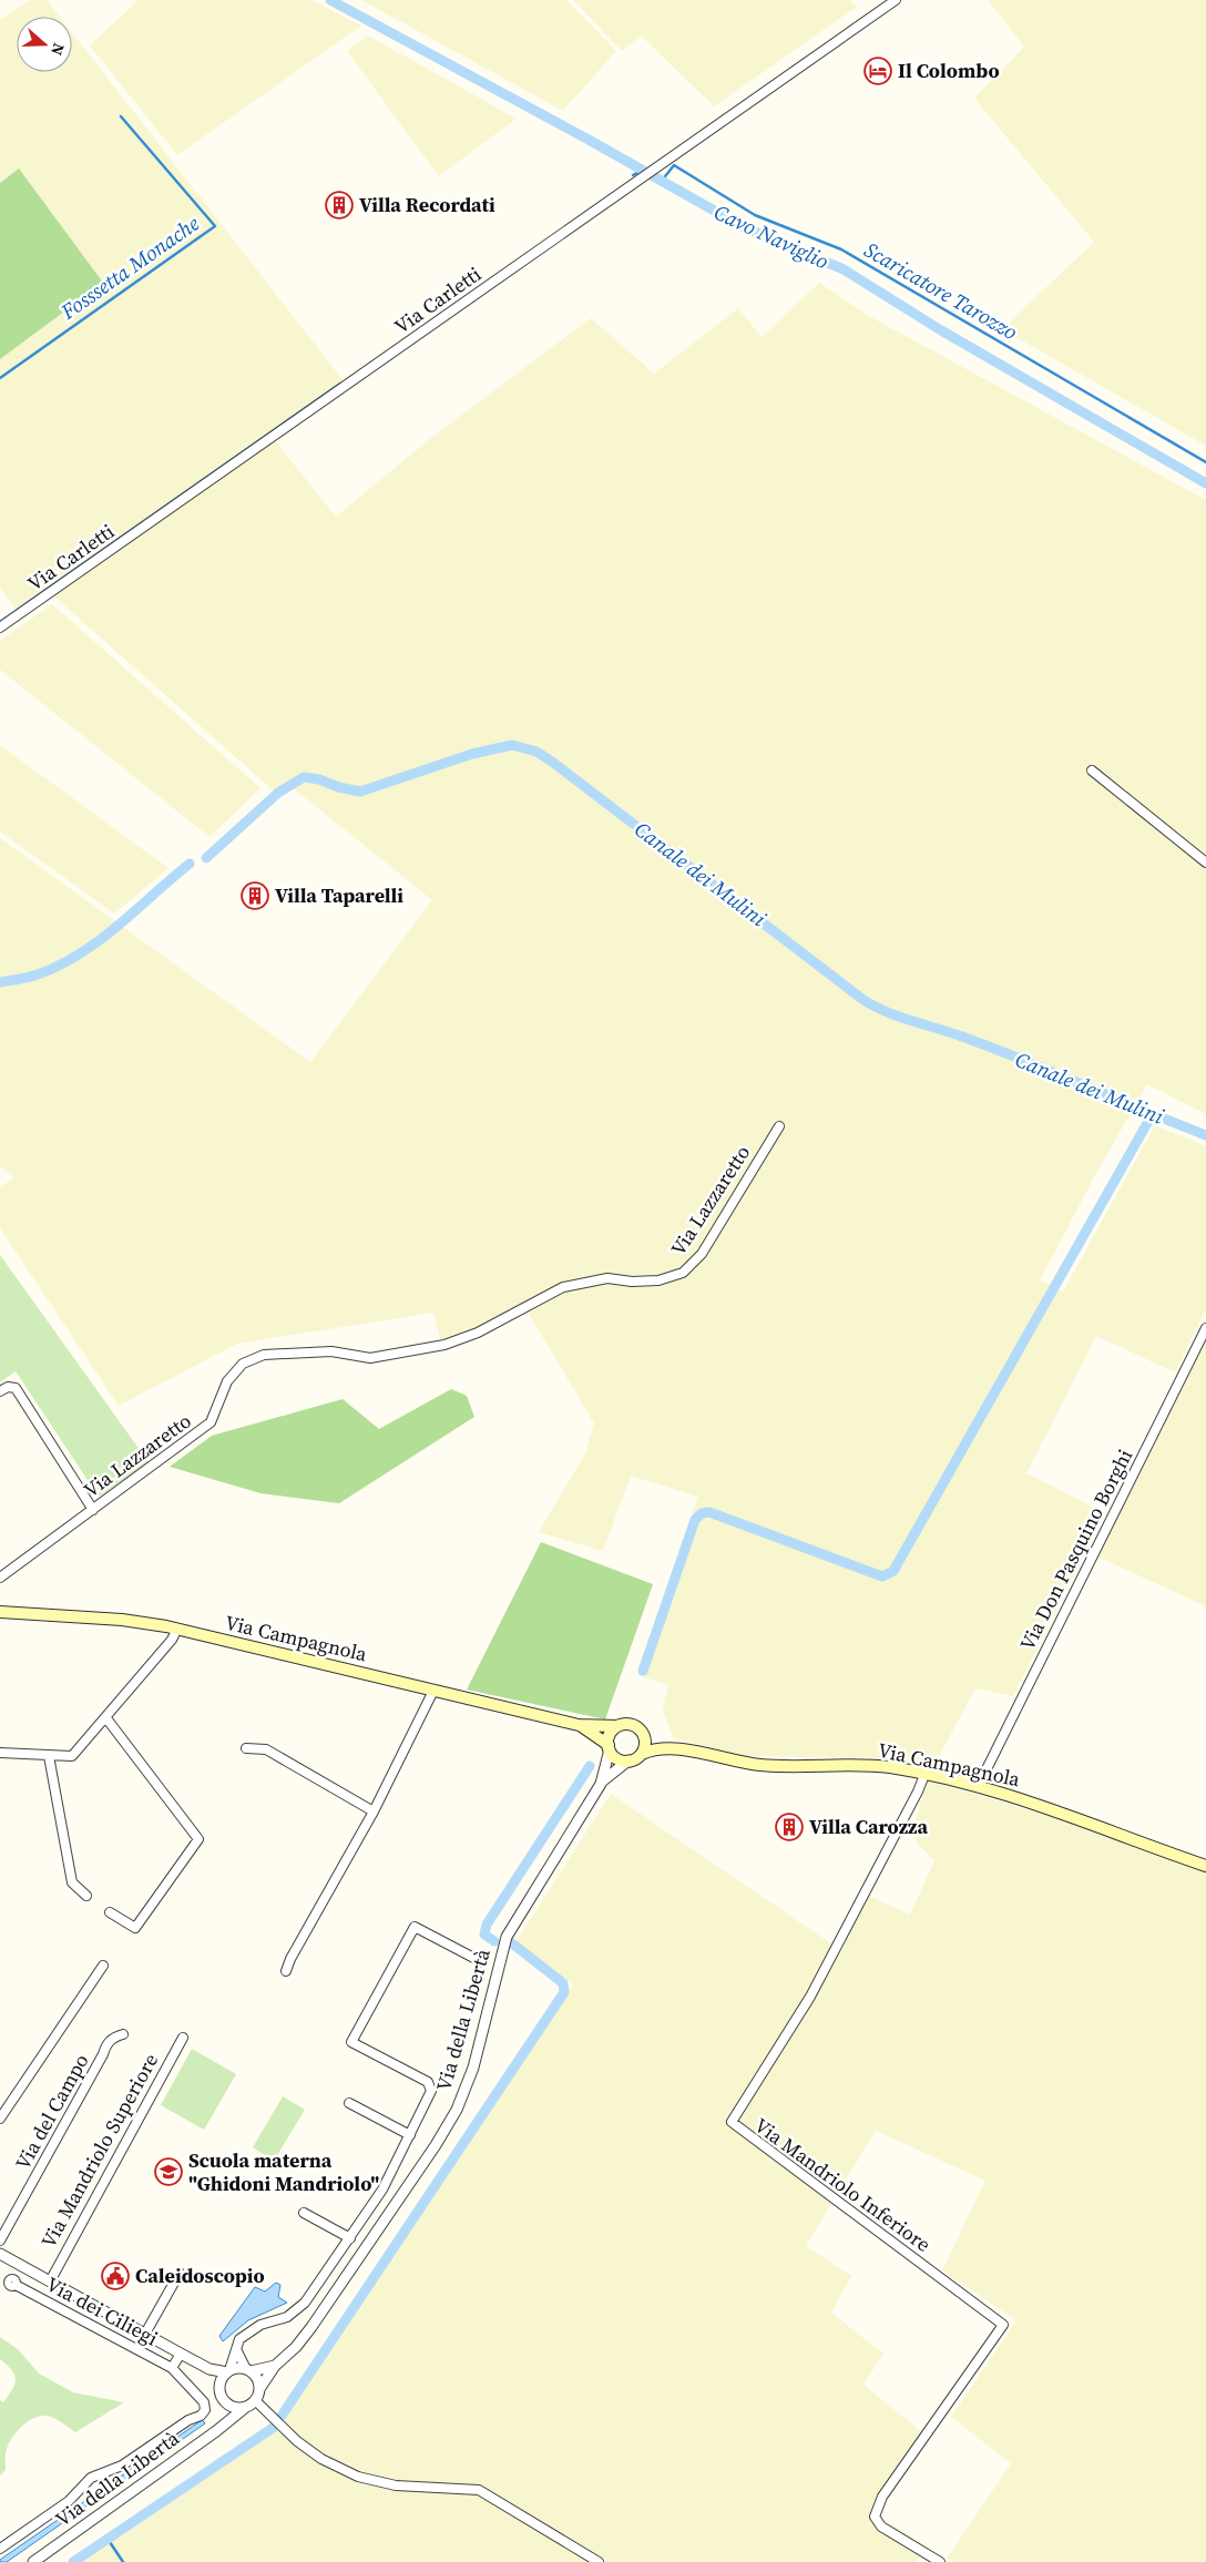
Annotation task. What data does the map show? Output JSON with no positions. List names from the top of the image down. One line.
{"streets":{"main road":["Via Campagnola"],"street":["Via Carletti","Via Lazzaretto","Via Don Pasquino Borghi","Via della Libertà","Via del Campo","Via Mandriolo Superiore","Via Mandriolo Inferiore","Via dei Ciliegi"]},"crossings":[["Via Don Pasquino Borghi","Via Campagnola"],["Via Campagnola","Via della Libertà"],["Via Campagnola","Via Mandriolo Inferiore"]],"water":["Cavo Naviglio","Fosssetta Monache","Scaricatore Tarozzo","Canale dei Mulini"],"places":{"hotel":["Il Colombo"],"building":["Villa Recordati","Villa Taparelli","Villa Carozza"],"school or university":["Scuola materna \"Ghidoni Mandriolo\""],"public building":["Caleidoscopio"]},"north":"right"}
